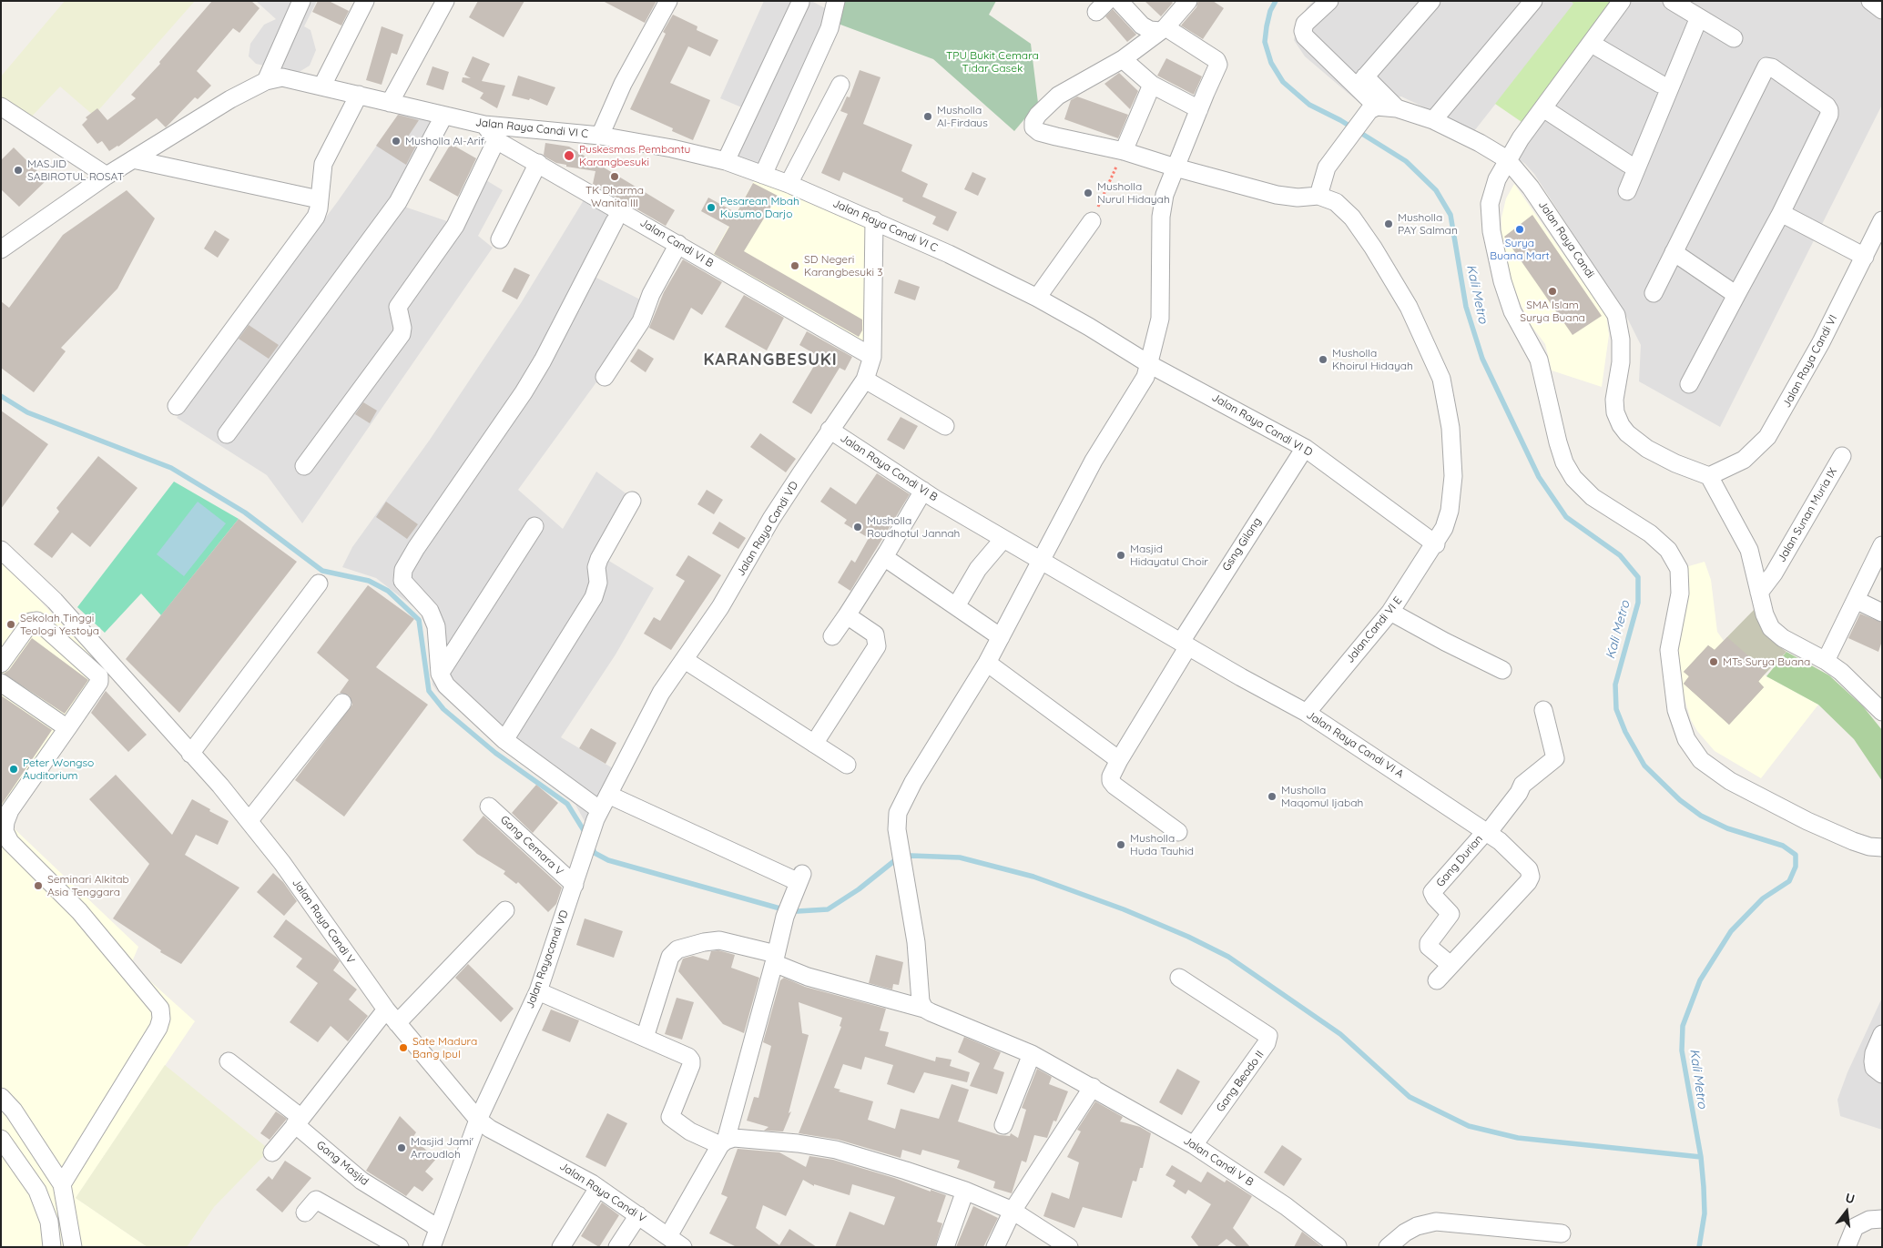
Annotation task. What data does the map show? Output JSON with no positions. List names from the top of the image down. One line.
{"streets":{"street":["Jalan Raya Candi VI C","Jalan Raya Candi","Jalan Candi VI B","Jalan Raya Candi VI","Jalan Raya Candi VI D","Jalan Raya Candi VI B","Jalan Sunan Muria IX","Jalan Raya Candi VD","Gsng Gilang","Jalan.Candi VI E","Jalan Raya Candi VI A","Gang Cemara V","Gang Durian","Jalan Raya Candi V","Jalan Rayacandi VD","Gang Beado II","Jalan Candi V B","Gang Masjid"]},"crossings":[["Jalan Raya Candi VI C","Jalan Candi VI B"],["Jalan Raya Candi VI C","Jalan Raya Candi VI D"],["Jalan Raya Candi VI C","Jalan Raya Candi VD"],["Jalan Raya Candi","Jalan Raya Candi VI"],["Jalan Candi VI B","Jalan Raya Candi VD"],["Jalan Raya Candi VI D","Gsng Gilang"],["Jalan Raya Candi VI D","Jalan.Candi VI E"],["Jalan Raya Candi VI B","Jalan Raya Candi VD"],["Jalan Raya Candi VI B","Jalan Raya Candi VI A"],["Jalan Raya Candi VD","Jalan Rayacandi VD"],["Gsng Gilang","Jalan Raya Candi VI A"],["Jalan.Candi VI E","Jalan Raya Candi VI A"],["Jalan Raya Candi VI A","Gang Durian"],["Gang Cemara V","Jalan Rayacandi VD"],["Jalan Raya Candi V","Jalan Rayacandi VD"],["Jalan Rayacandi VD","Gang Masjid"],["Gang Beado II","Jalan Candi V B"]],"districts":["KARANGBESUKI"],"water":["Kali Metro"],"parks":["TPU Bukit Cemara Tidar Gasek"],"places":["Musholla Al-Firdaus","Musholla Al-Arif","Puskesmas Pembantu Karangbesuki","MASJID SABIROTUL ROSAT","TK Dharma Wanita III","Musholla Nurul Hidayah","Pesarean Mbah Kusumo Darjo","Musholla PAY Salman","Surya Buana Mart","SD Negeri Karangbesuki 3","SMA Islam Surya Buana","Musholla Khoirul Hidayah","Musholla Roudhotul Jannah","Masjid Hidayatul Choir","Sekolah Tinggi Teologi Yestoya","MTs Surya Buana","Peter Wongso Auditorium","Musholla Maqomul Ijabah","Musholla Huda Tauhid","Seminari Alkitab Asia Tenggara","Sate Madura Bang Ipul","Masjid Jami' Arroudloh"],"north":"top"}
